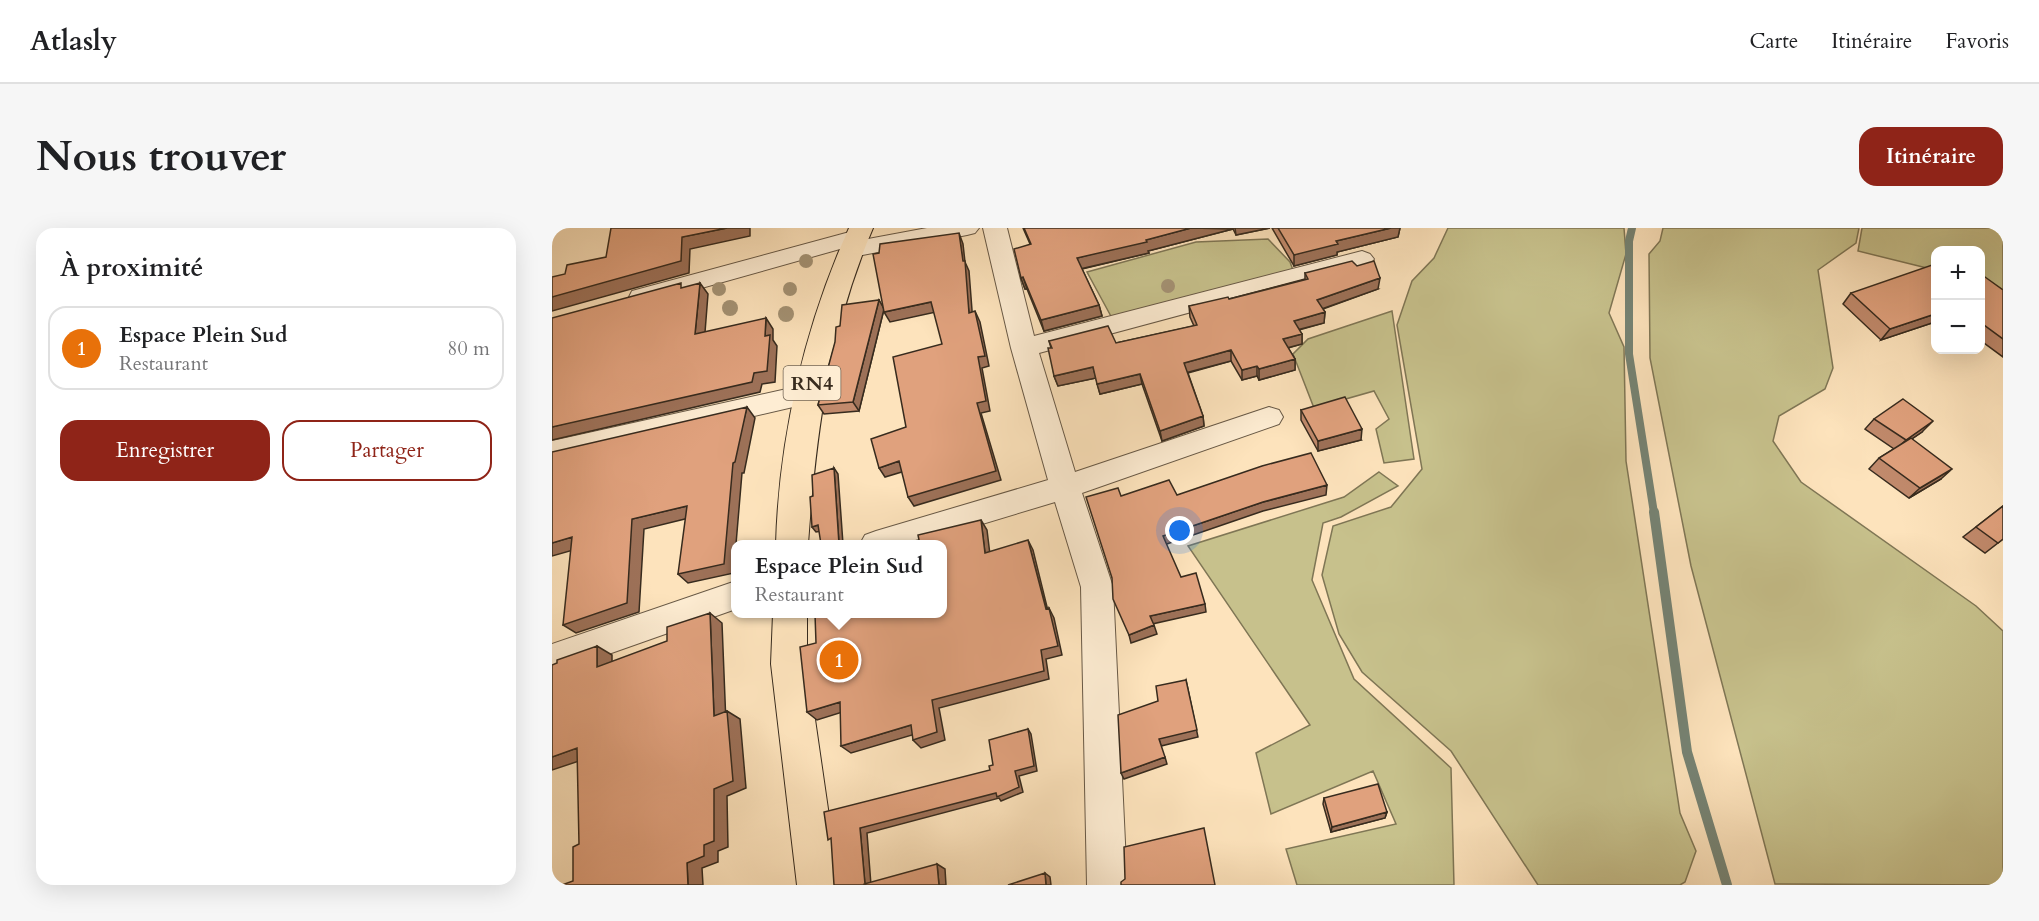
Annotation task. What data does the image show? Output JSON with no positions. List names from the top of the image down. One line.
{"streets":{"highway":["RN4"]},"page":{"header":"Atlasly","nav":["Carte","Itinéraire","Favoris"],"buttons":["Itinéraire",["Enregistrer","Partager"]],"title":"Nous trouver","heading":"À proximité","map_buttons":["+","−"],"list":[{"mark":"1","name":"Espace Plein Sud","note":"Restaurant","value":"80 m"}],"popup":["Espace Plein Sud","Restaurant"],"pins":"1"}}
